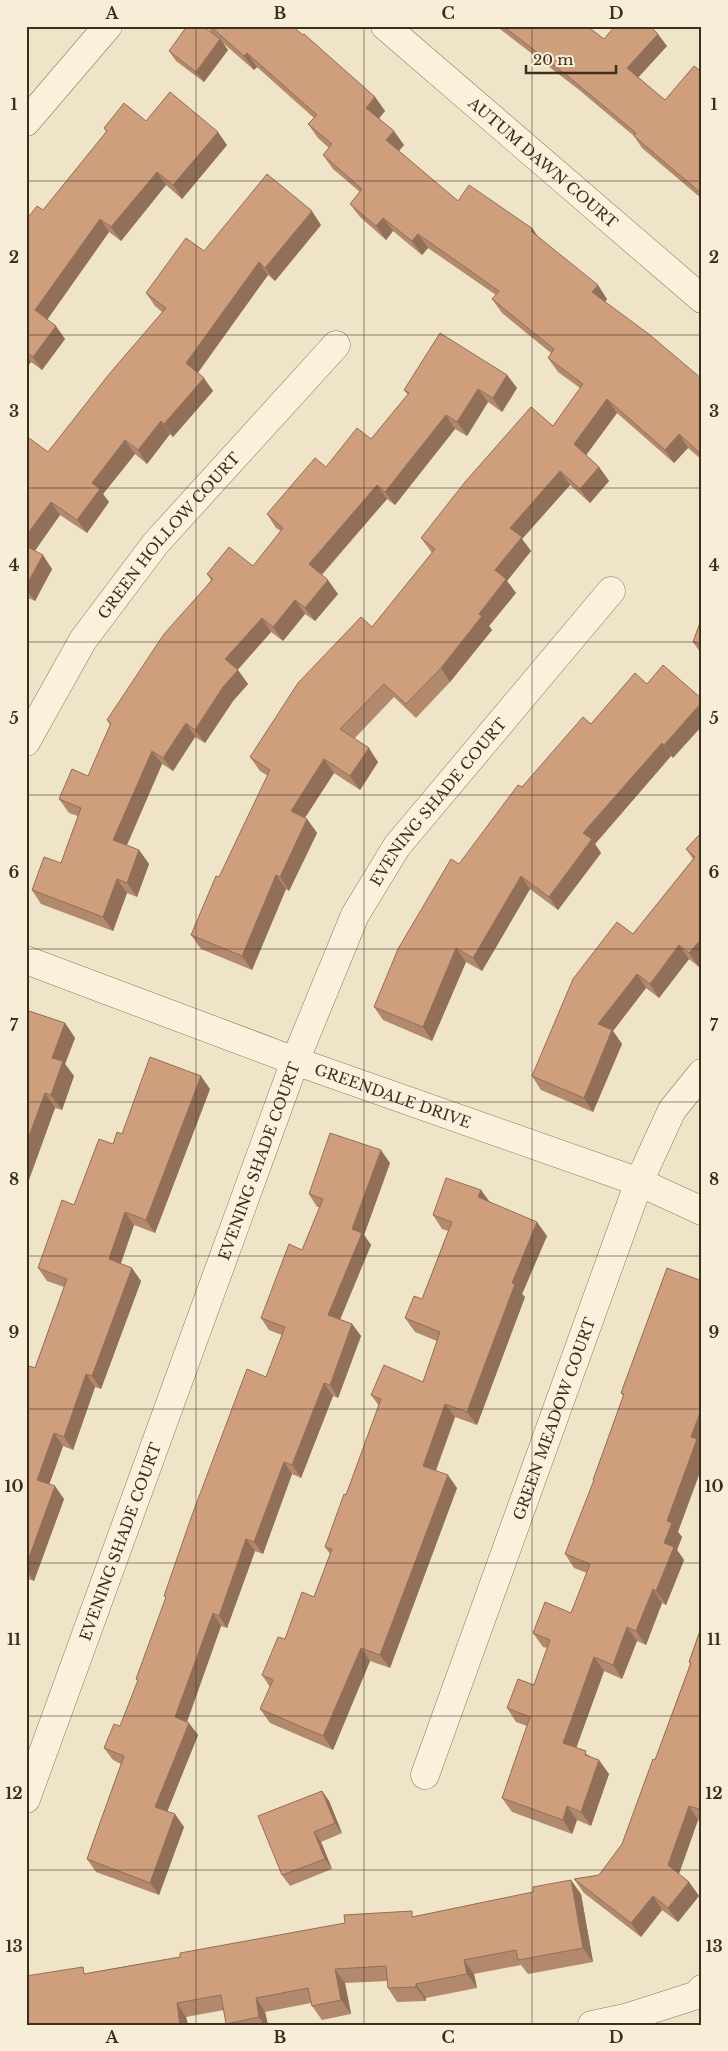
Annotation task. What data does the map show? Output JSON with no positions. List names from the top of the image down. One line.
{"streets":{"street":["AUTUM DAWN COURT","GREEN HOLLOW COURT","EVENING SHADE COURT","GREENDALE DRIVE","GREEN MEADOW COURT"]},"crossings":[["EVENING SHADE COURT","GREENDALE DRIVE"],["GREENDALE DRIVE","GREEN MEADOW COURT"]],"scale_bar":"20 m","grid":{"columns":["A","B","C","D"],"rows":["1","2","3","4","5","6","7","8","9","10","11","12","13"]}}
